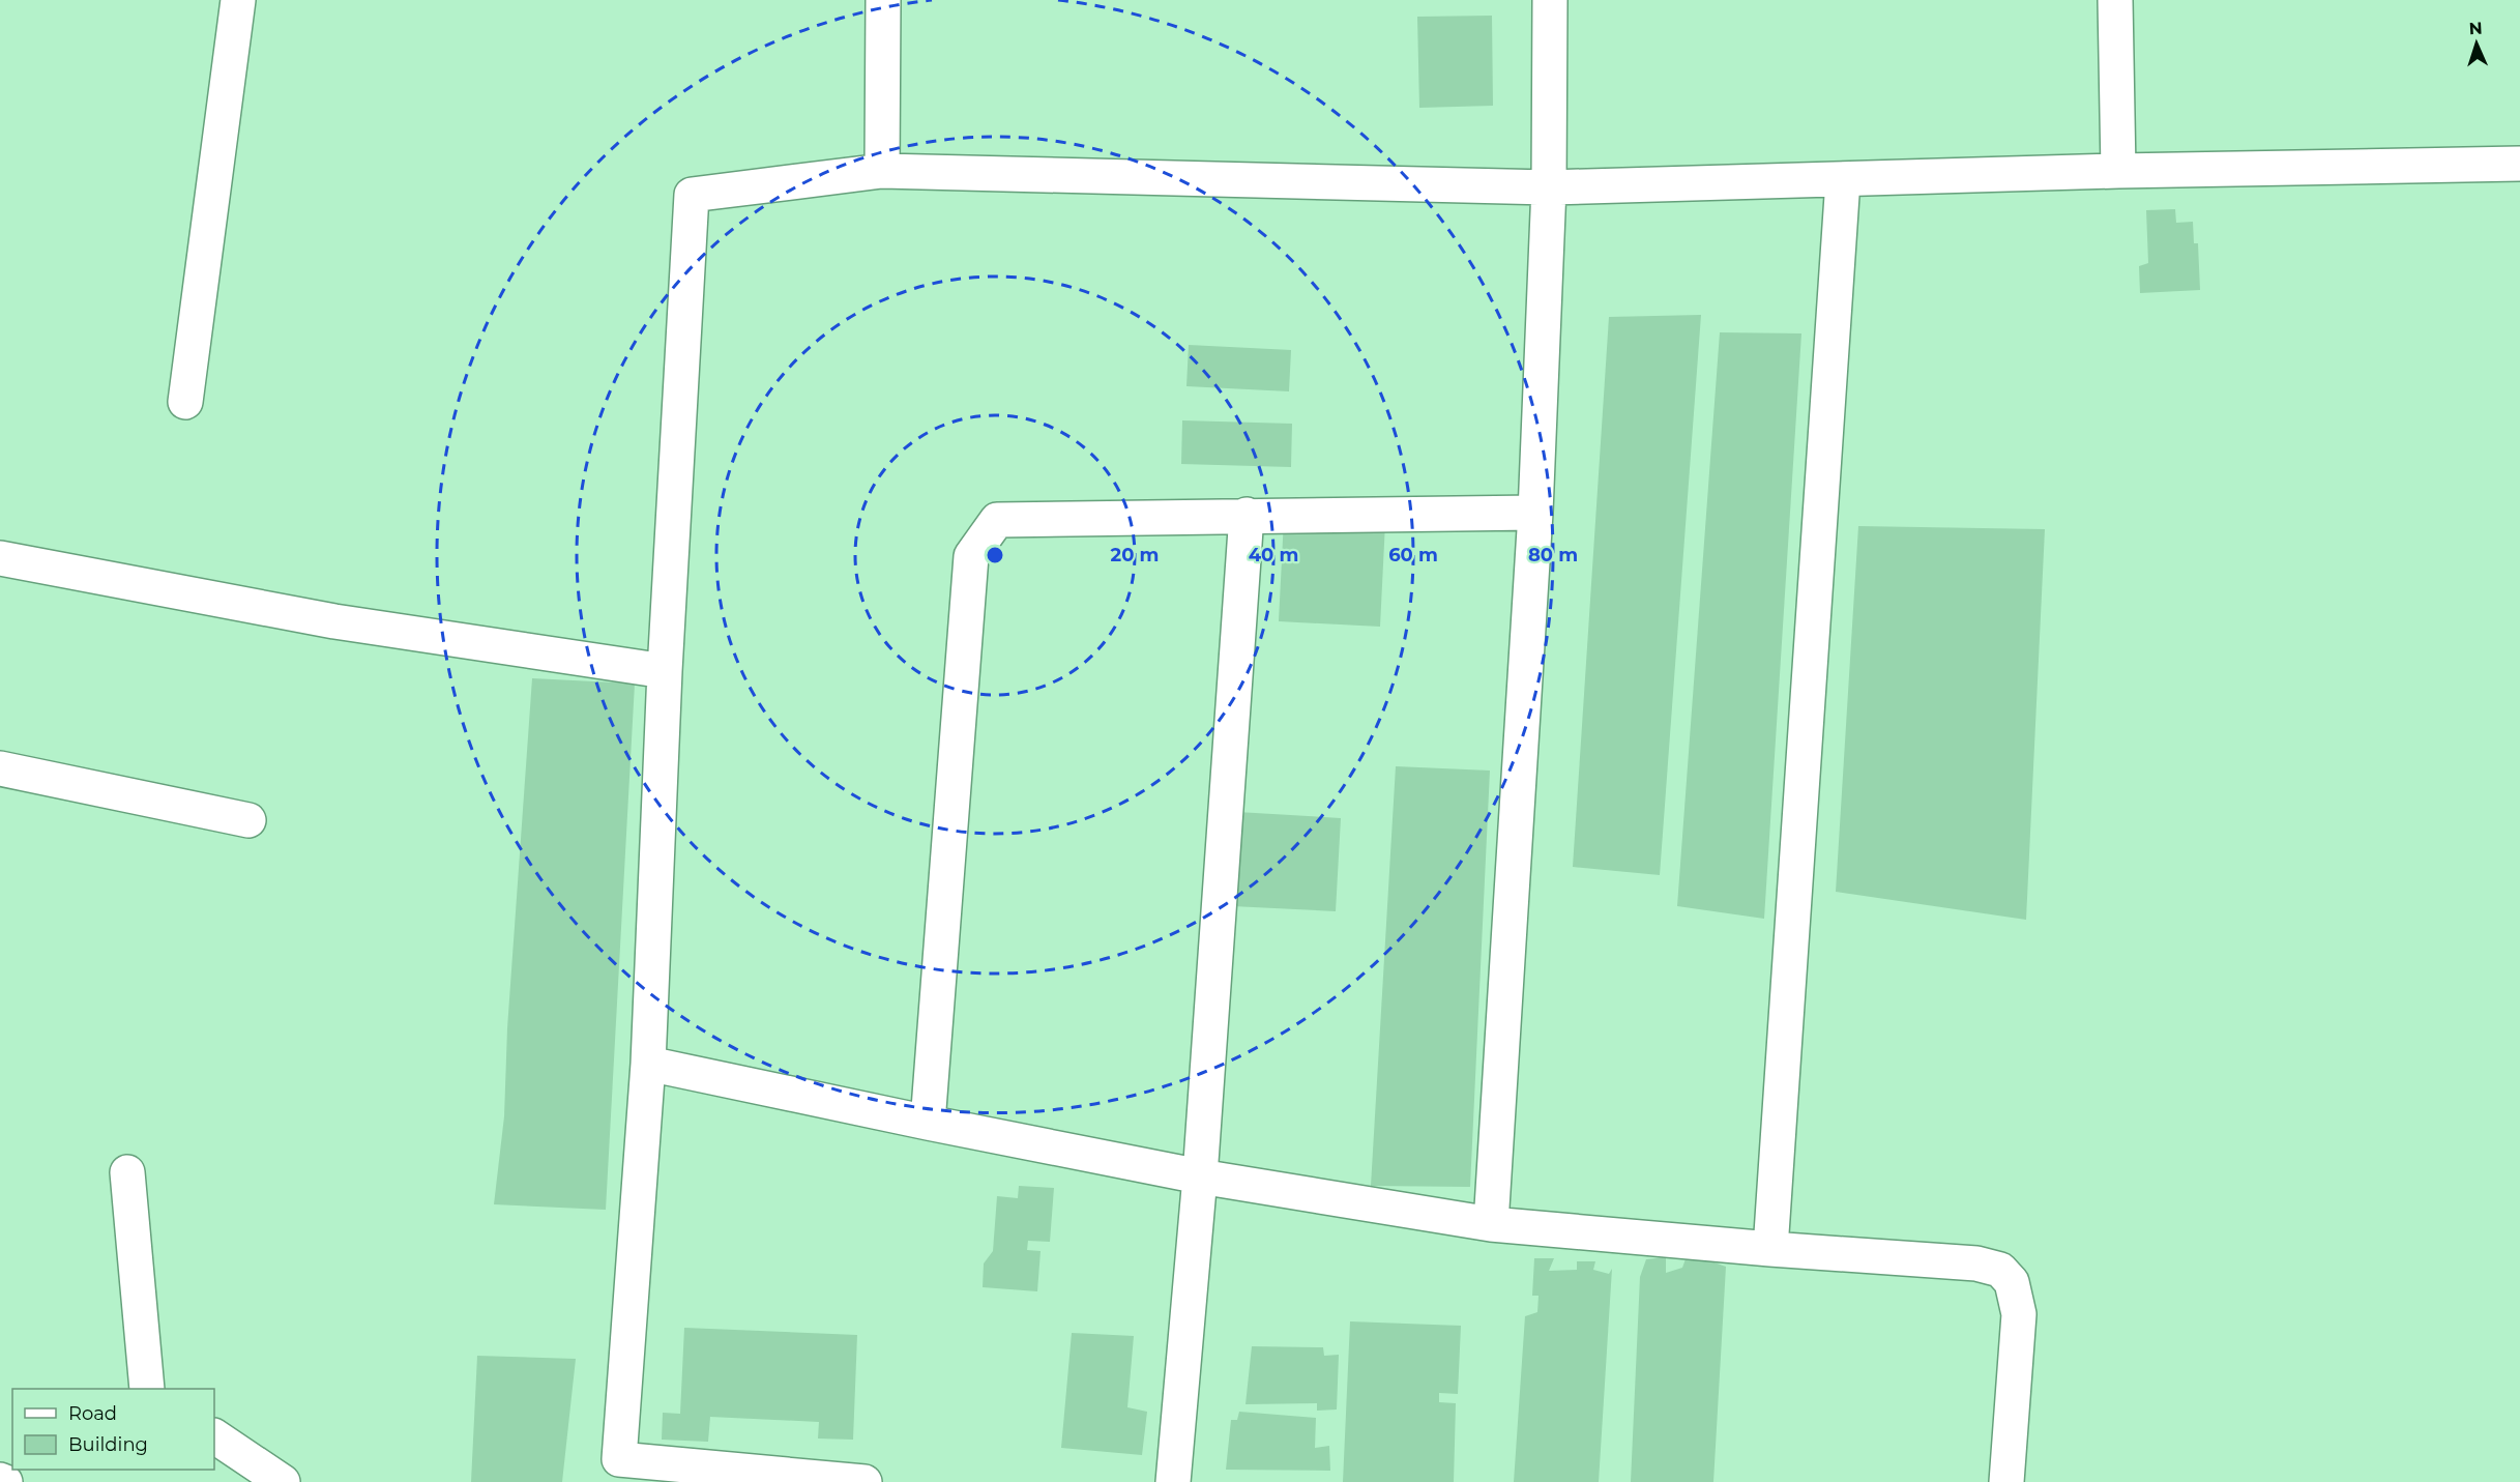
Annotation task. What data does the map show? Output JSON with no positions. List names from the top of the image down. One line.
{"legend":["Road","Building"],"north":"top","rings":["20 m","40 m","60 m","80 m"]}
